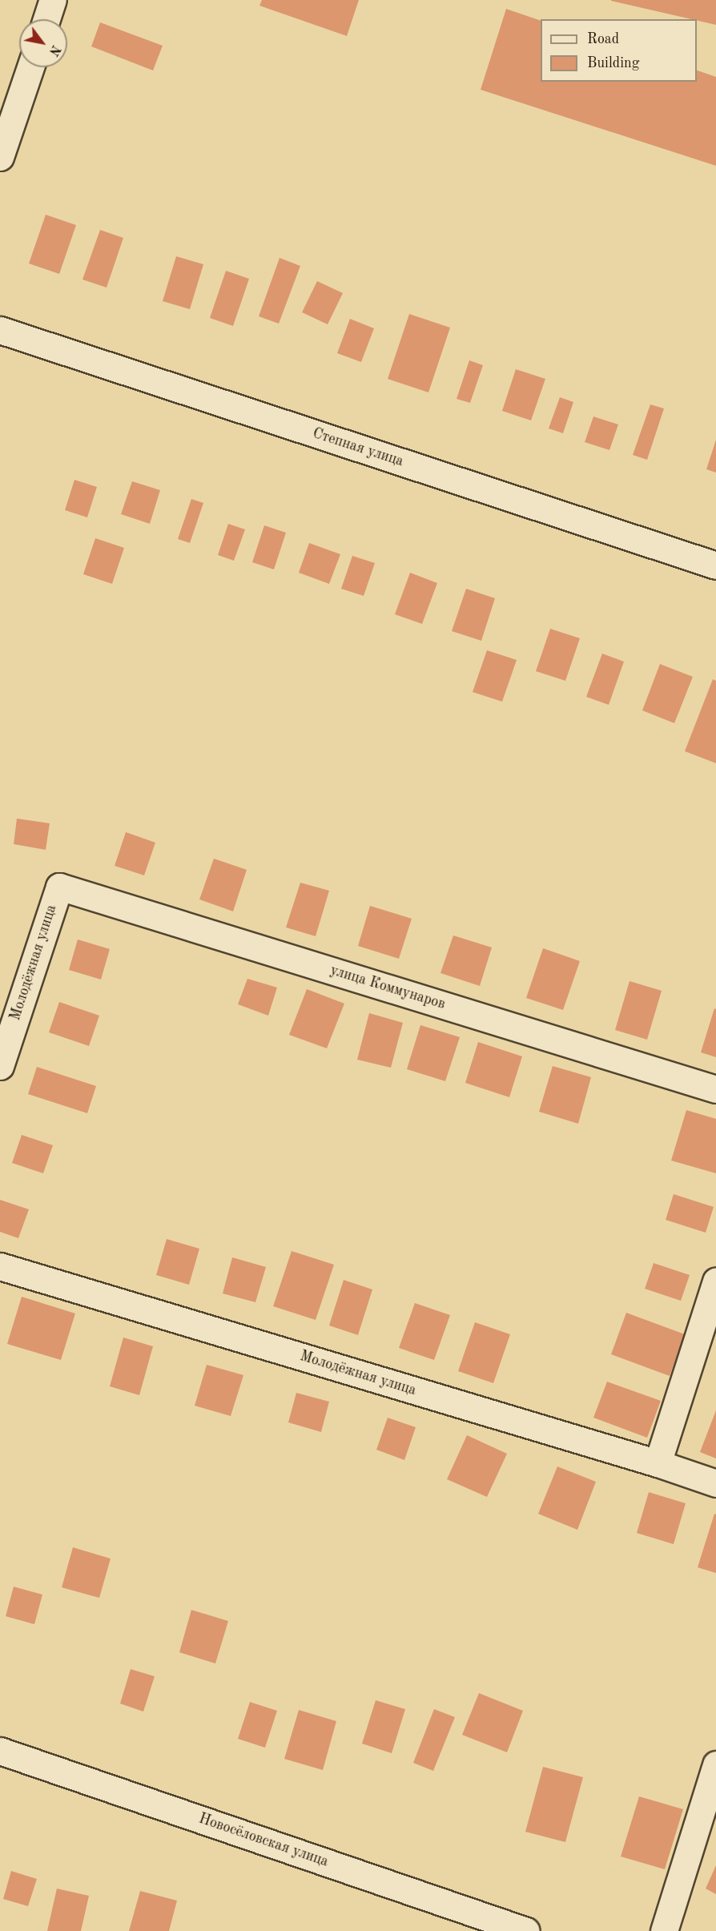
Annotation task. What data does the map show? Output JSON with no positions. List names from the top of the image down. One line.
{"streets":{"street":["Степная улица","Молодёжная улица","улица Коммунаров","Новосёловская улица"]},"crossings":[["Молодёжная улица","улица Коммунаров"]],"legend":["Road","Building"],"north":"bottom right"}
